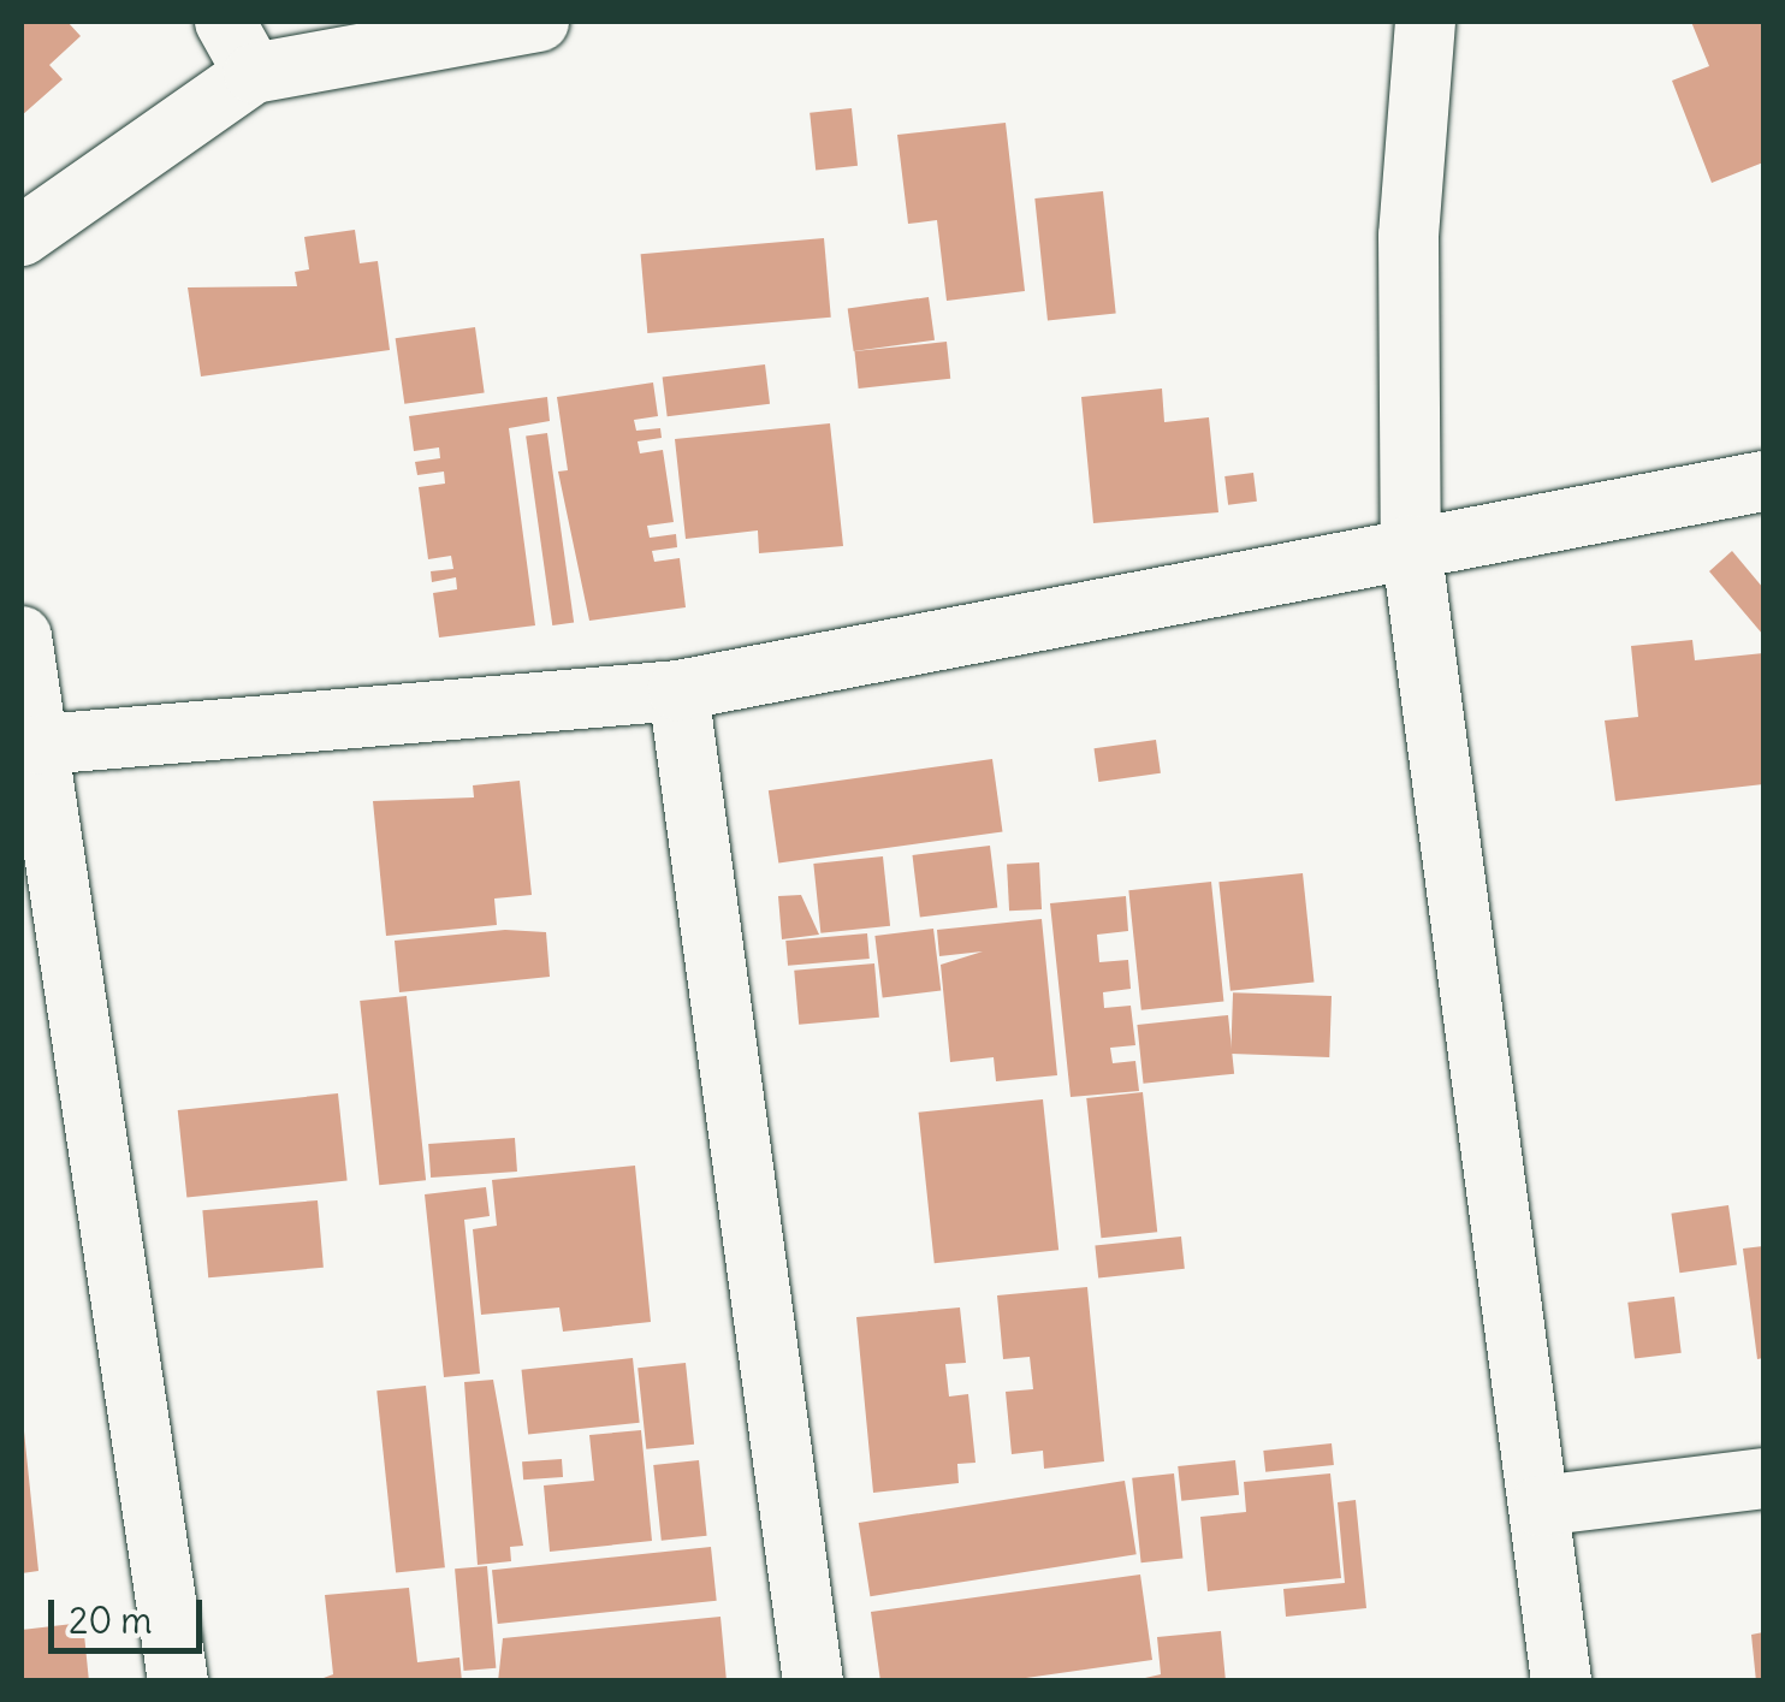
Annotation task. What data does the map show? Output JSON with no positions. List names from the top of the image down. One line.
{"scale_bar":"20 m"}
